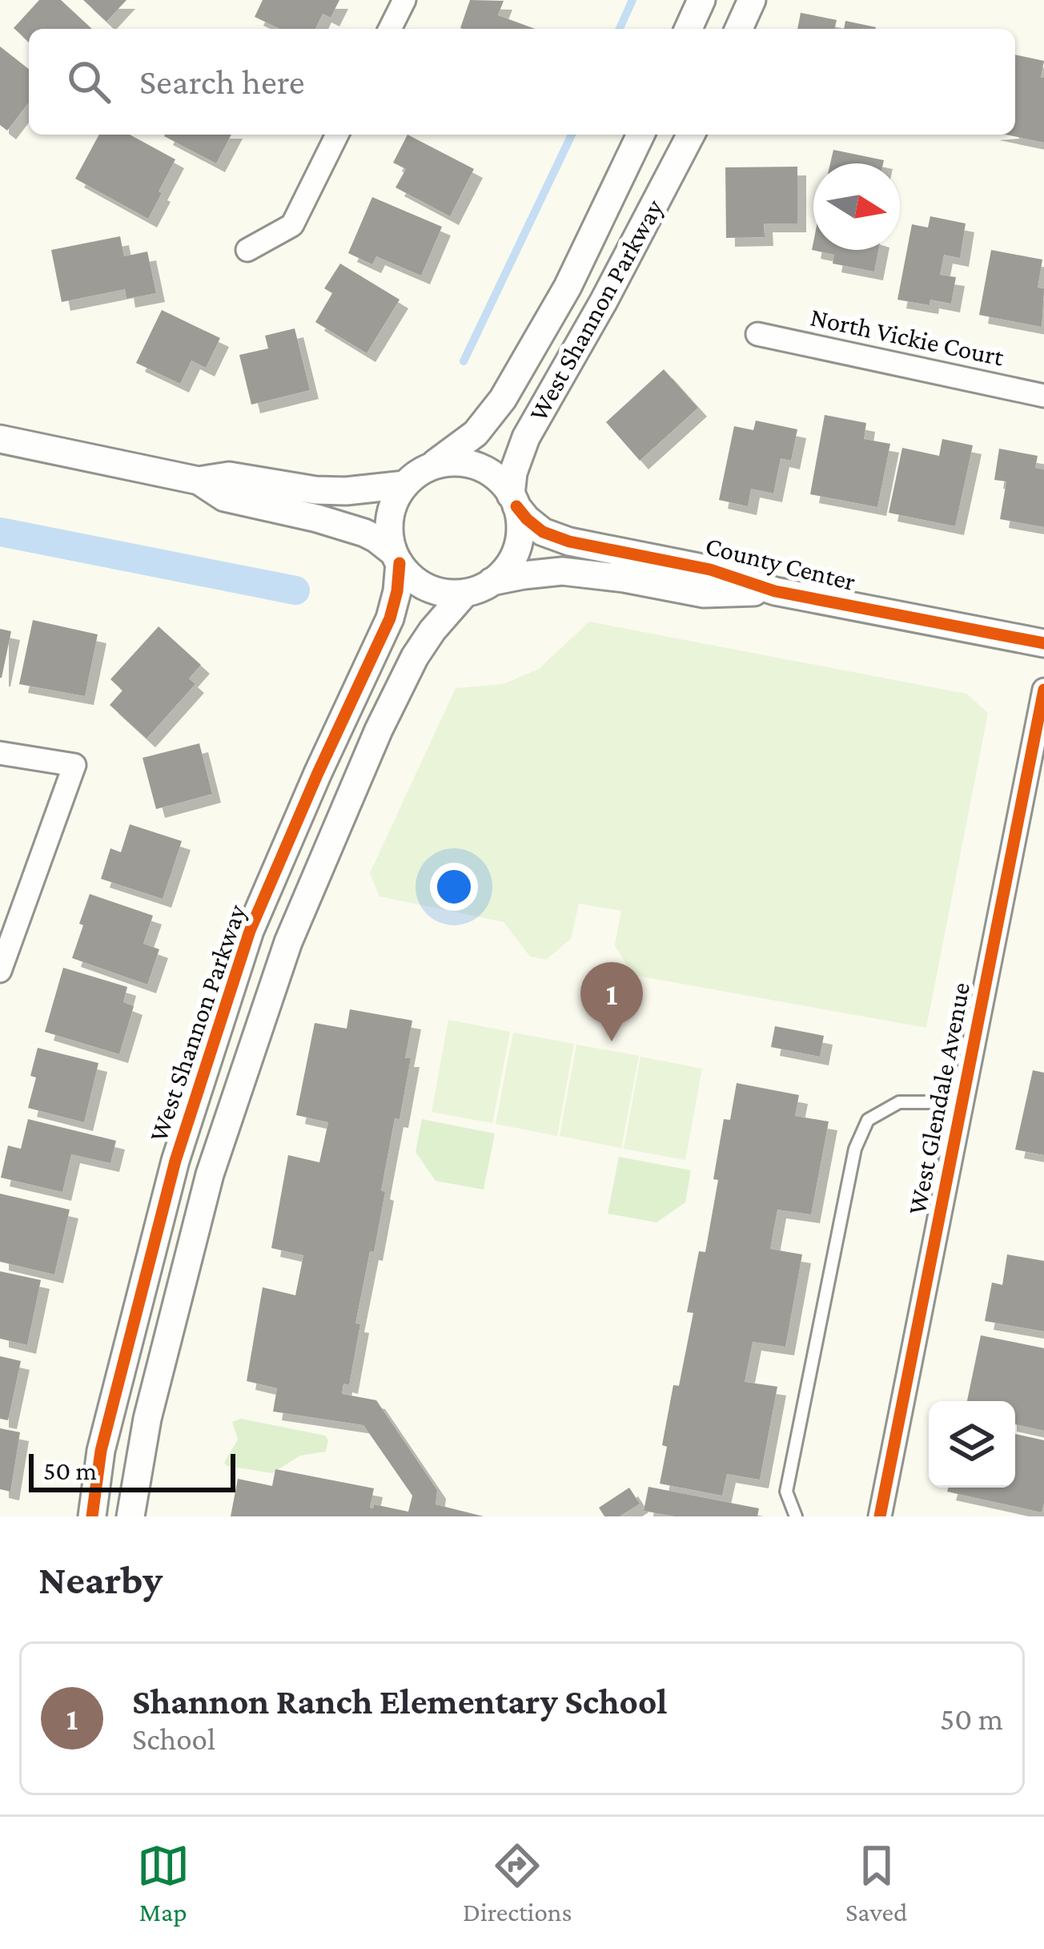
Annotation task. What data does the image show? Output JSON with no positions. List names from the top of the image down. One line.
{"streets":{"street":["West Shannon Parkway","North Vickie Court","County Center","West Glendale Avenue"]},"crossings":[["West Shannon Parkway","County Center"]],"scale_bar":"50 m","north":"right","page":{"search":"Search here","pins":"1","scale":"50 m","heading":"Nearby","list":[{"mark":"1","name":"Shannon Ranch Elementary School","note":"School","value":"50 m"}],"nav":["Map","Directions","Saved"]}}
